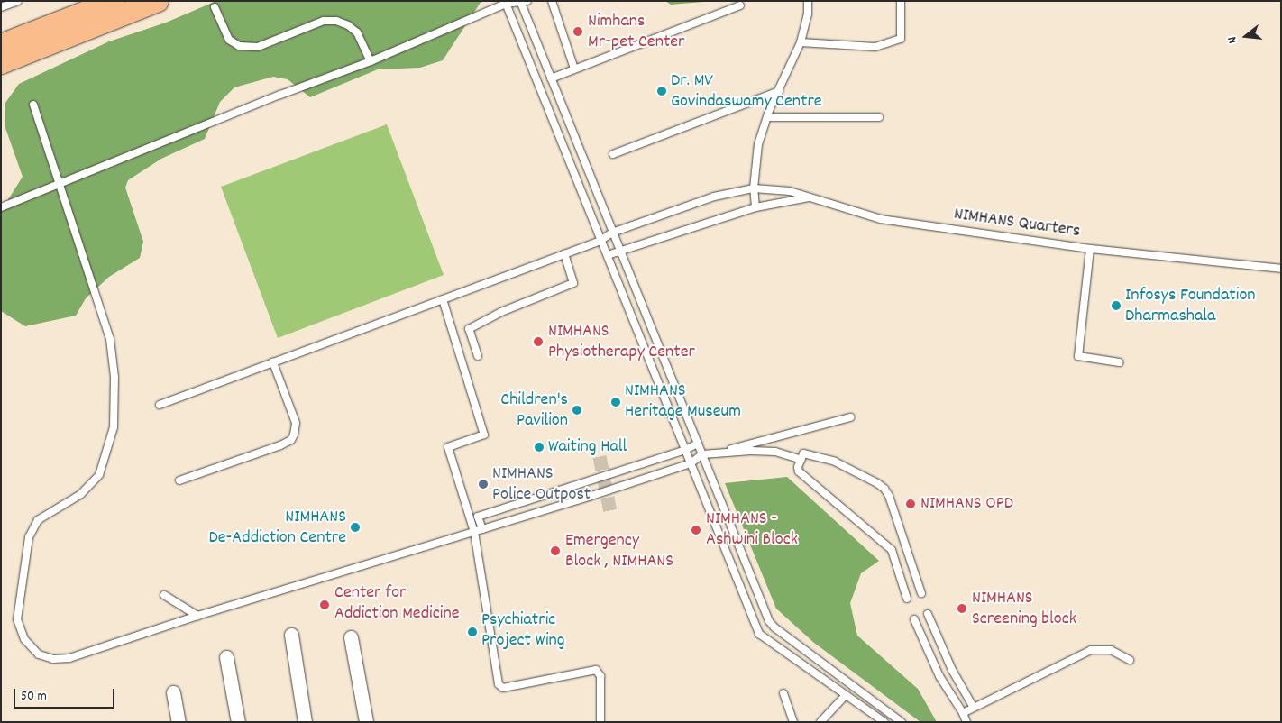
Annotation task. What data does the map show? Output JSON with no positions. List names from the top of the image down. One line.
{"streets":{"lane":["NIMHANS Quarters"]},"places":["Nimhans Mr-pet Center","Dr. MV Govindaswamy Centre","Infosys Foundation Dharmashala","NIMHANS Physiotherapy Center","NIMHANS Heritage Museum","Children's Pavilion","Waiting Hall","NIMHANS Police Outpost","NIMHANS OPD","NIMHANS De-Addiction Centre","NIMHANS - Ashwini Block","Emergency Block , NIMHANS","Center for Addiction Medicine","NIMHANS Screening block","Psychiatric Project Wing"],"scale_bar":"50 m","north":"left"}
